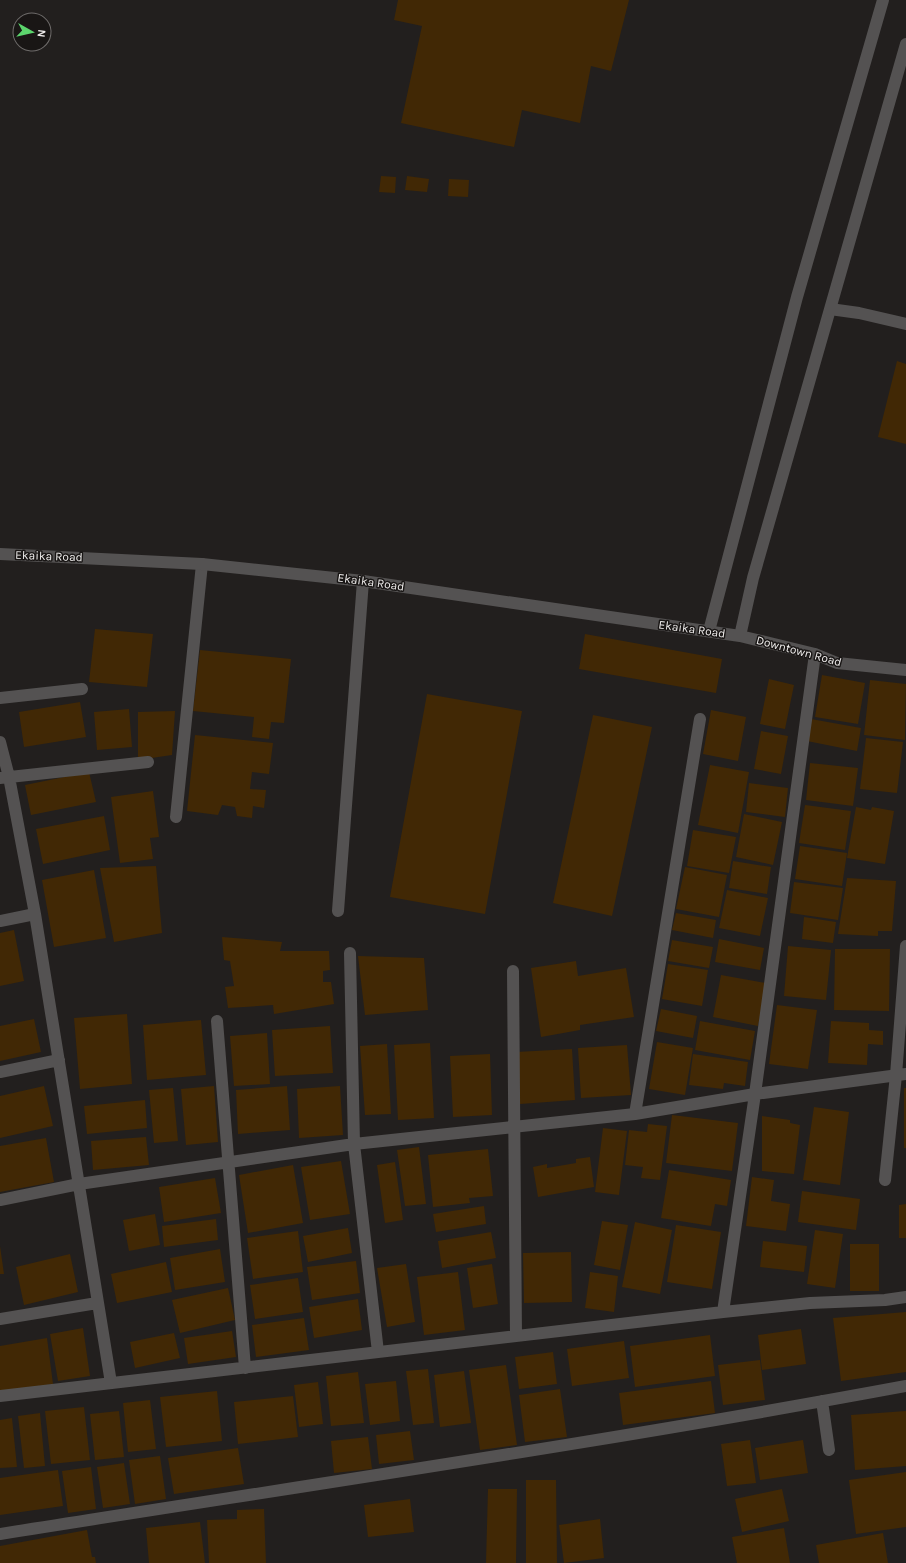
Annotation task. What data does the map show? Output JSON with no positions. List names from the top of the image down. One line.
{"streets":{"street":["Ekaika Road","Downtown Road"]},"crossings":[["Ekaika Road","Downtown Road"]],"north":"right"}
